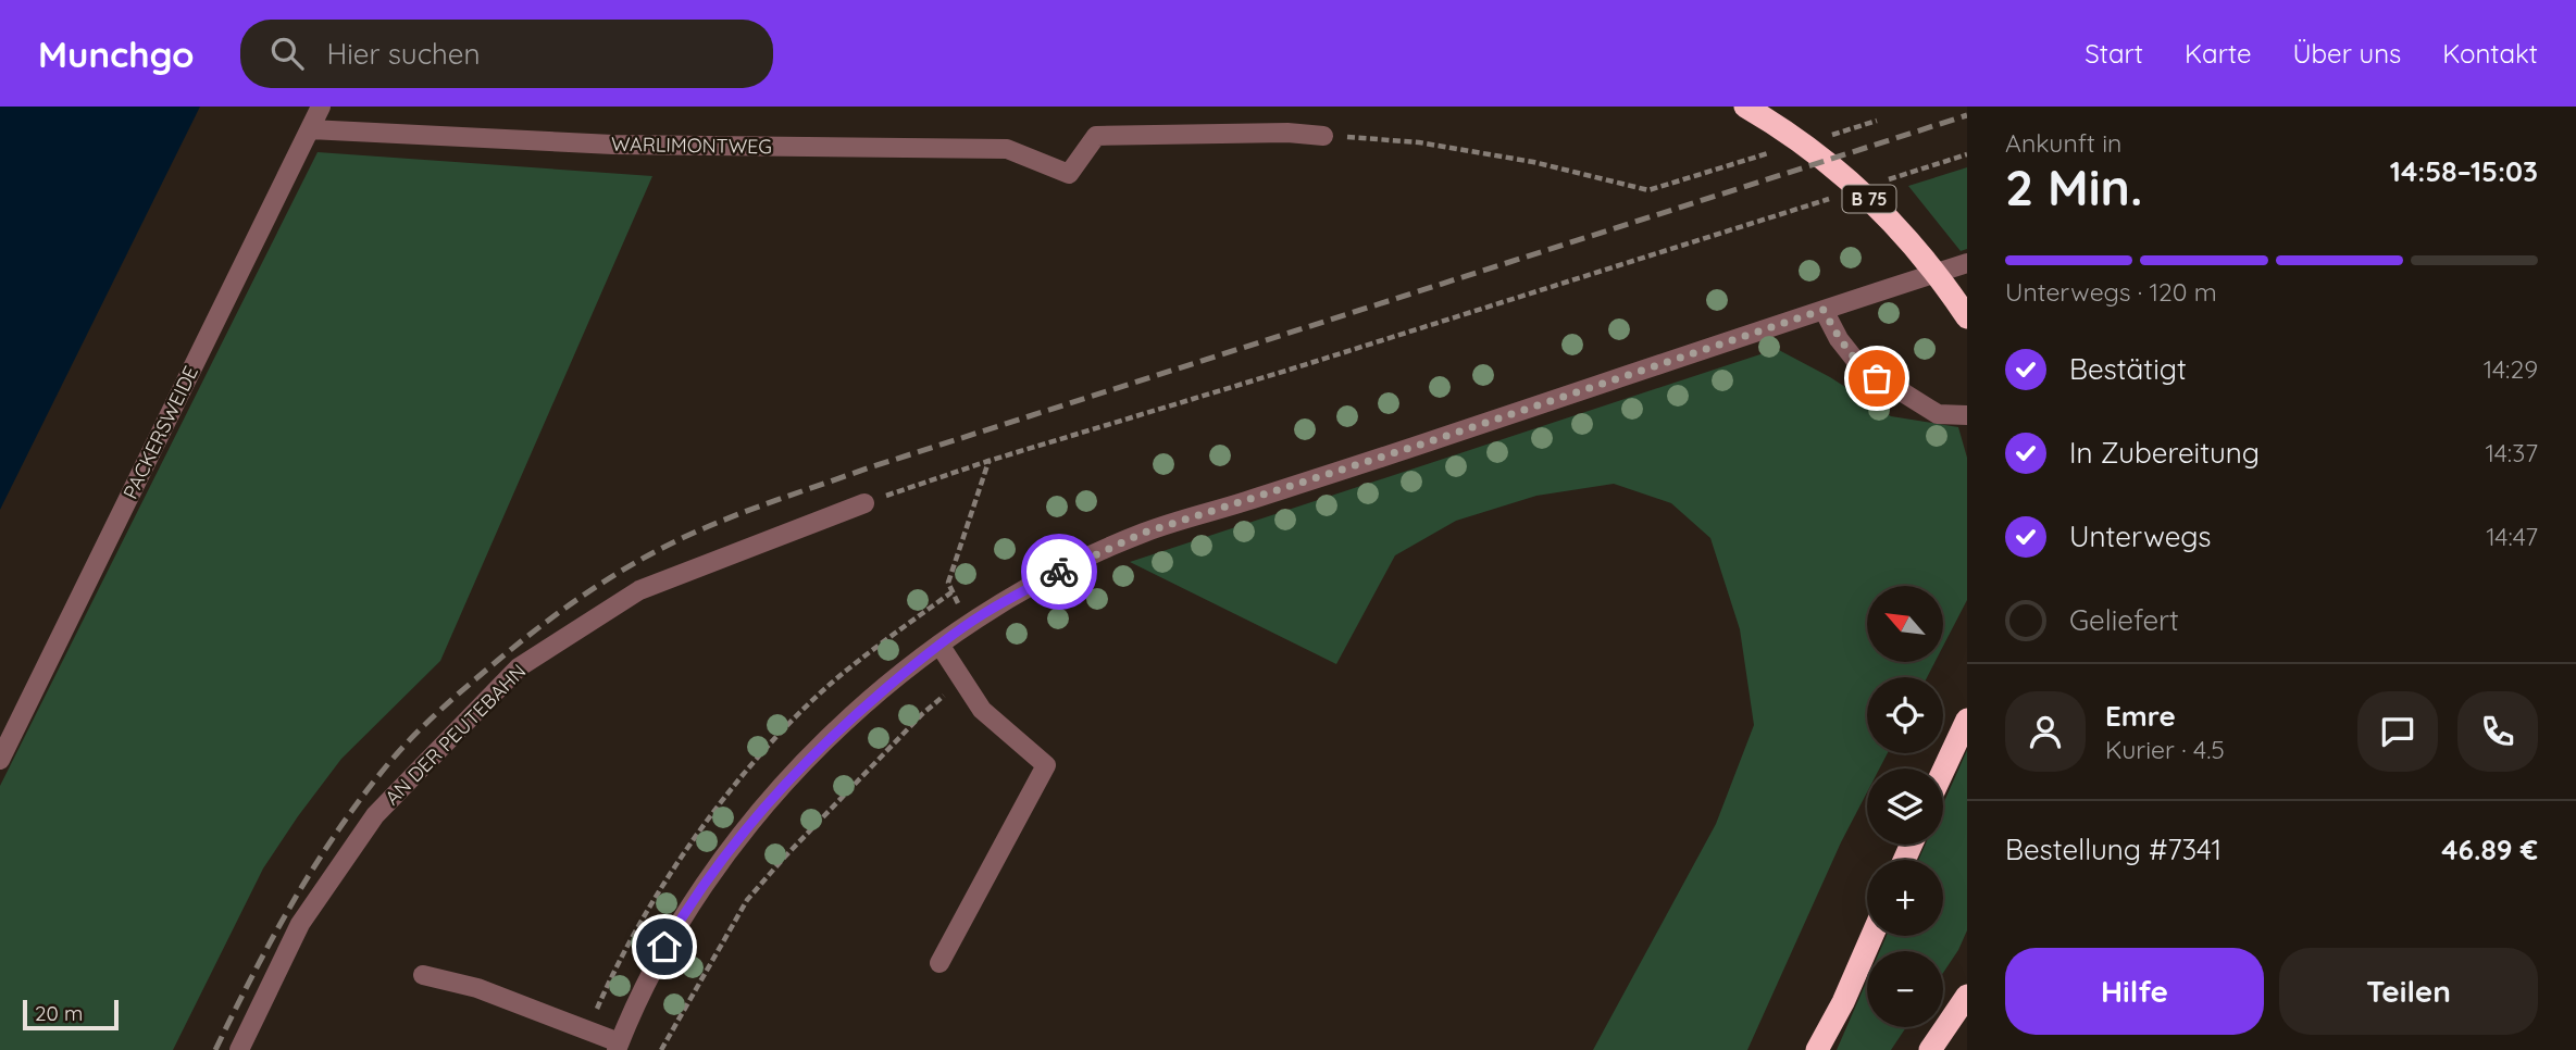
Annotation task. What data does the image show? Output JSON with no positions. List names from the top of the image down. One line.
{"streets":{"highway":["B 75"],"street":["WARLIMONTWEG","PACKERSWEIDE","AN DER PEUTEBAHN"]},"crossings":[["WARLIMONTWEG","PACKERSWEIDE"]],"scale_bar":"20 m","north":"top left","page":{"header":"Munchgo","search":"Hier suchen","nav":["Start","Karte","Über uns","Kontakt"],"heading":["2 Min.","Ankunft in","14:58–15:03"],"panel":["Emre","Kurier · 4.5","Bestellung #7341","46.89 €"],"bar":"Unterwegs · 120 m","list":[["Bestätigt","14:29"],["In Zubereitung","14:37"],["Unterwegs","14:47"],"Geliefert"],"map_buttons":["+","−"],"buttons":["Hilfe","Teilen"],"scale":"20 m"}}
